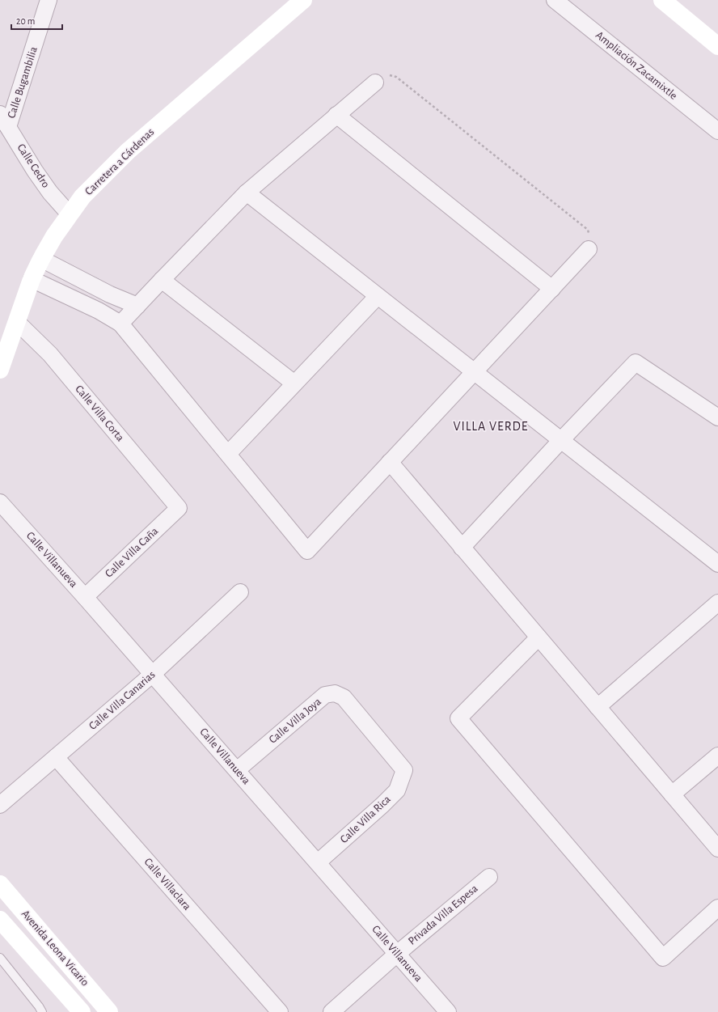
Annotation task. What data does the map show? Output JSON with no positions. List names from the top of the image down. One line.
{"streets":{"street":["Ampliación Zacamixtle","Calle Bugambilia","Carretera a Cárdenas","Calle Cedro","Calle Villa Corta","Calle Villa Caña","Calle Villanueva","Calle Villa Canarias","Calle Villa Joya","Calle Villa Rica","Calle Villaclara","Privada Villa Espesa","Avenida Leona Vicario"]},"crossings":[["Calle Bugambilia","Calle Cedro"],["Carretera a Cárdenas","Calle Cedro"],["Carretera a Cárdenas","Calle Villa Corta"],["Calle Villa Corta","Calle Villa Caña"],["Calle Villa Caña","Calle Villanueva"],["Calle Villanueva","Calle Villa Canarias"],["Calle Villanueva","Calle Villa Joya"],["Calle Villanueva","Calle Villa Rica"],["Calle Villanueva","Privada Villa Espesa"],["Calle Villa Canarias","Calle Villaclara"],["Calle Villa Joya","Calle Villa Rica"]],"districts":["VILLA VERDE"],"scale_bar":"20 m"}
